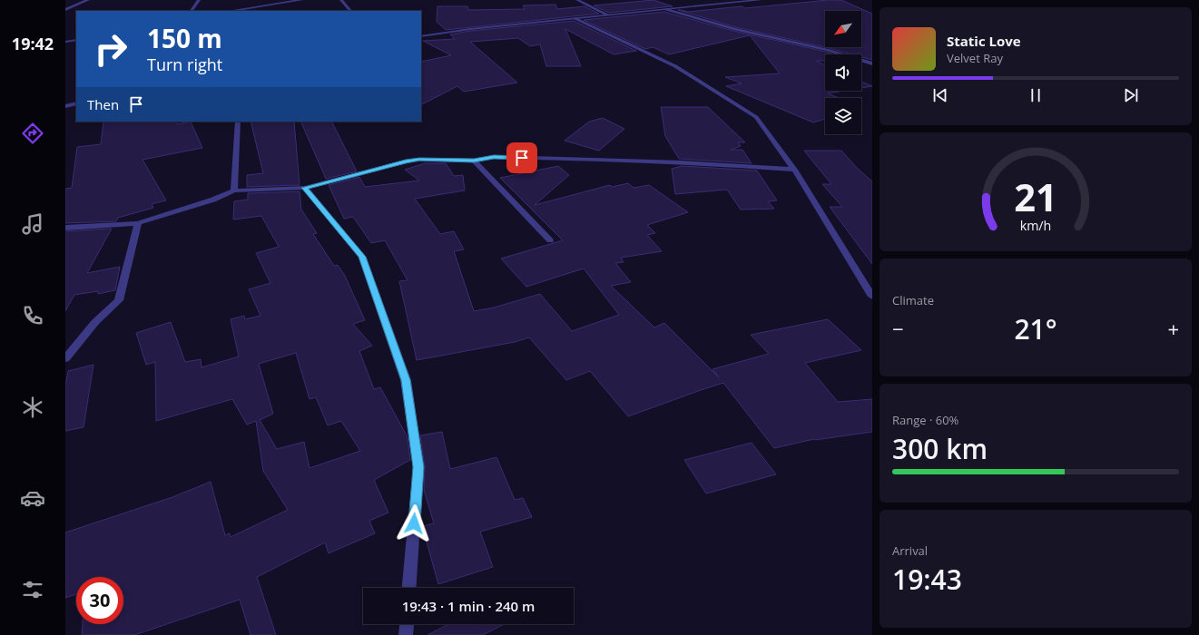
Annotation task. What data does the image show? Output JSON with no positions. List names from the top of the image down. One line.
{"north":"bottom left","page":{"tabs":"19:42","turn":["150 m","Turn right"],"song":["Static Love","Velvet Ray"],"then":"Then","tile":["Climate",["Range · 60%","300 km"],["Arrival","19:43"]],"heat":["−","21°","+"],"limit":"30","trip":"19:43 · 1 min · 240 m","gauge":["21","km/h"]}}
